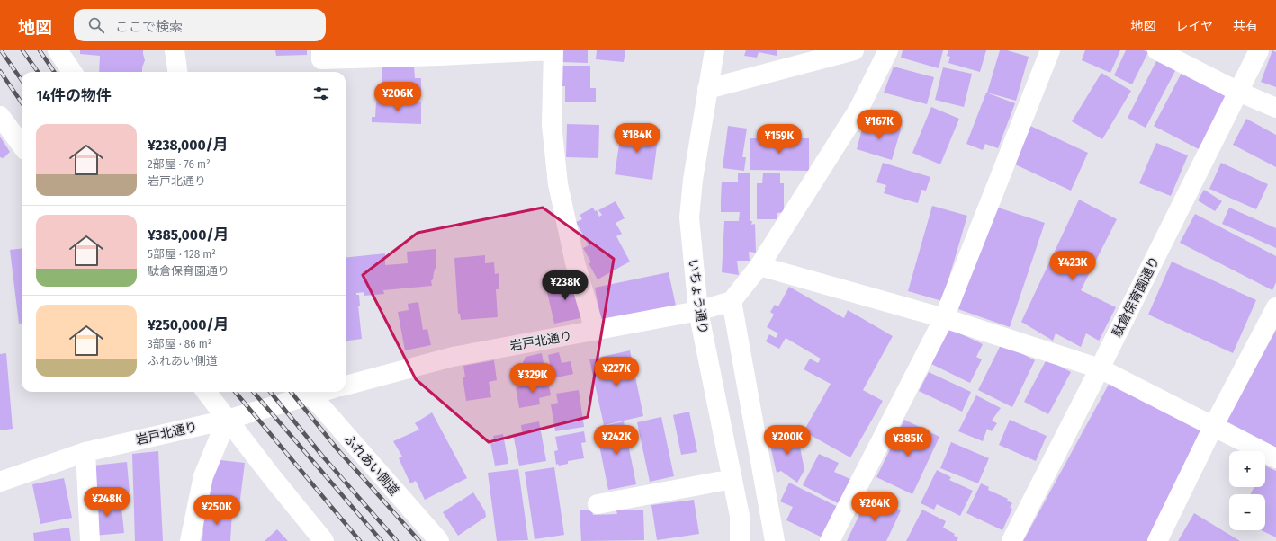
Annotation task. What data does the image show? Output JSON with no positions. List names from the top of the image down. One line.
{"streets":{"street":["いちょう通り","駄倉保育園通り","岩戸北通り","ふれあい側道"]},"crossings":[["いちょう通り","岩戸北通り"],["岩戸北通り","ふれあい側道"]],"page":{"header":"地図","search":"ここで検索","nav":["地図","レイヤ","共有"],"heading":"14件の物件","price":["¥206K","¥167K","¥184K","¥159K","¥423K","¥238K","¥227K","¥329K","¥242K","¥200K","¥385K","¥248K","¥264K","¥250K"],"list":[{"name":"¥238,000/月","note":"2部屋 · 76 m² · 岩戸北通り"},{"name":"¥385,000/月","note":"5部屋 · 128 m² · 駄倉保育園通り"},{"name":"¥250,000/月","note":"3部屋 · 86 m² · ふれあい側道"}],"map_buttons":["+","−"]}}
